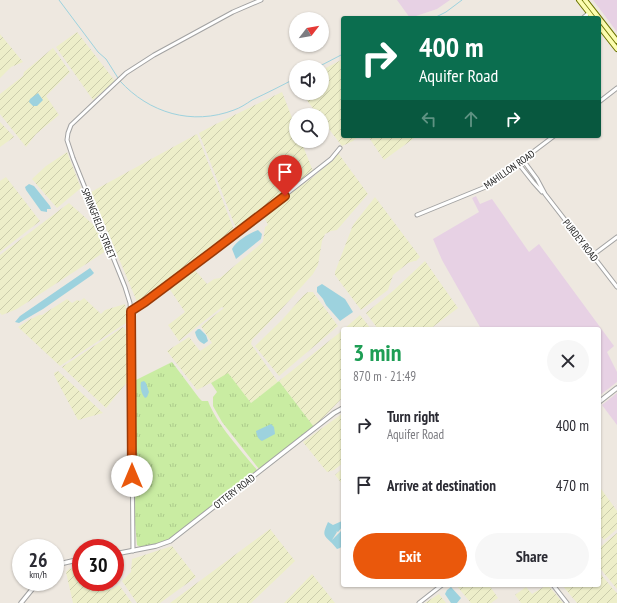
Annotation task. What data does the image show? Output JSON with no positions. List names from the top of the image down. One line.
{"streets":{"street":["MAHILLON ROAD","SPRINGFIELD STREET","PURDEY ROAD","OTTERY ROAD"]},"crossings":[["MAHILLON ROAD","PURDEY ROAD"],["SPRINGFIELD STREET","OTTERY ROAD"]],"north":"top right","page":{"turn":["400 m","Aquifer Road"],"heading":["3 min","870 m · 21:49"],"list":[{"name":"Turn right","note":"Aquifer Road","value":"400 m"},{"name":"Arrive at destination","value":"470 m"}],"buttons":["Exit","Share"],"speed":"26 km/h","limit":"30"}}
